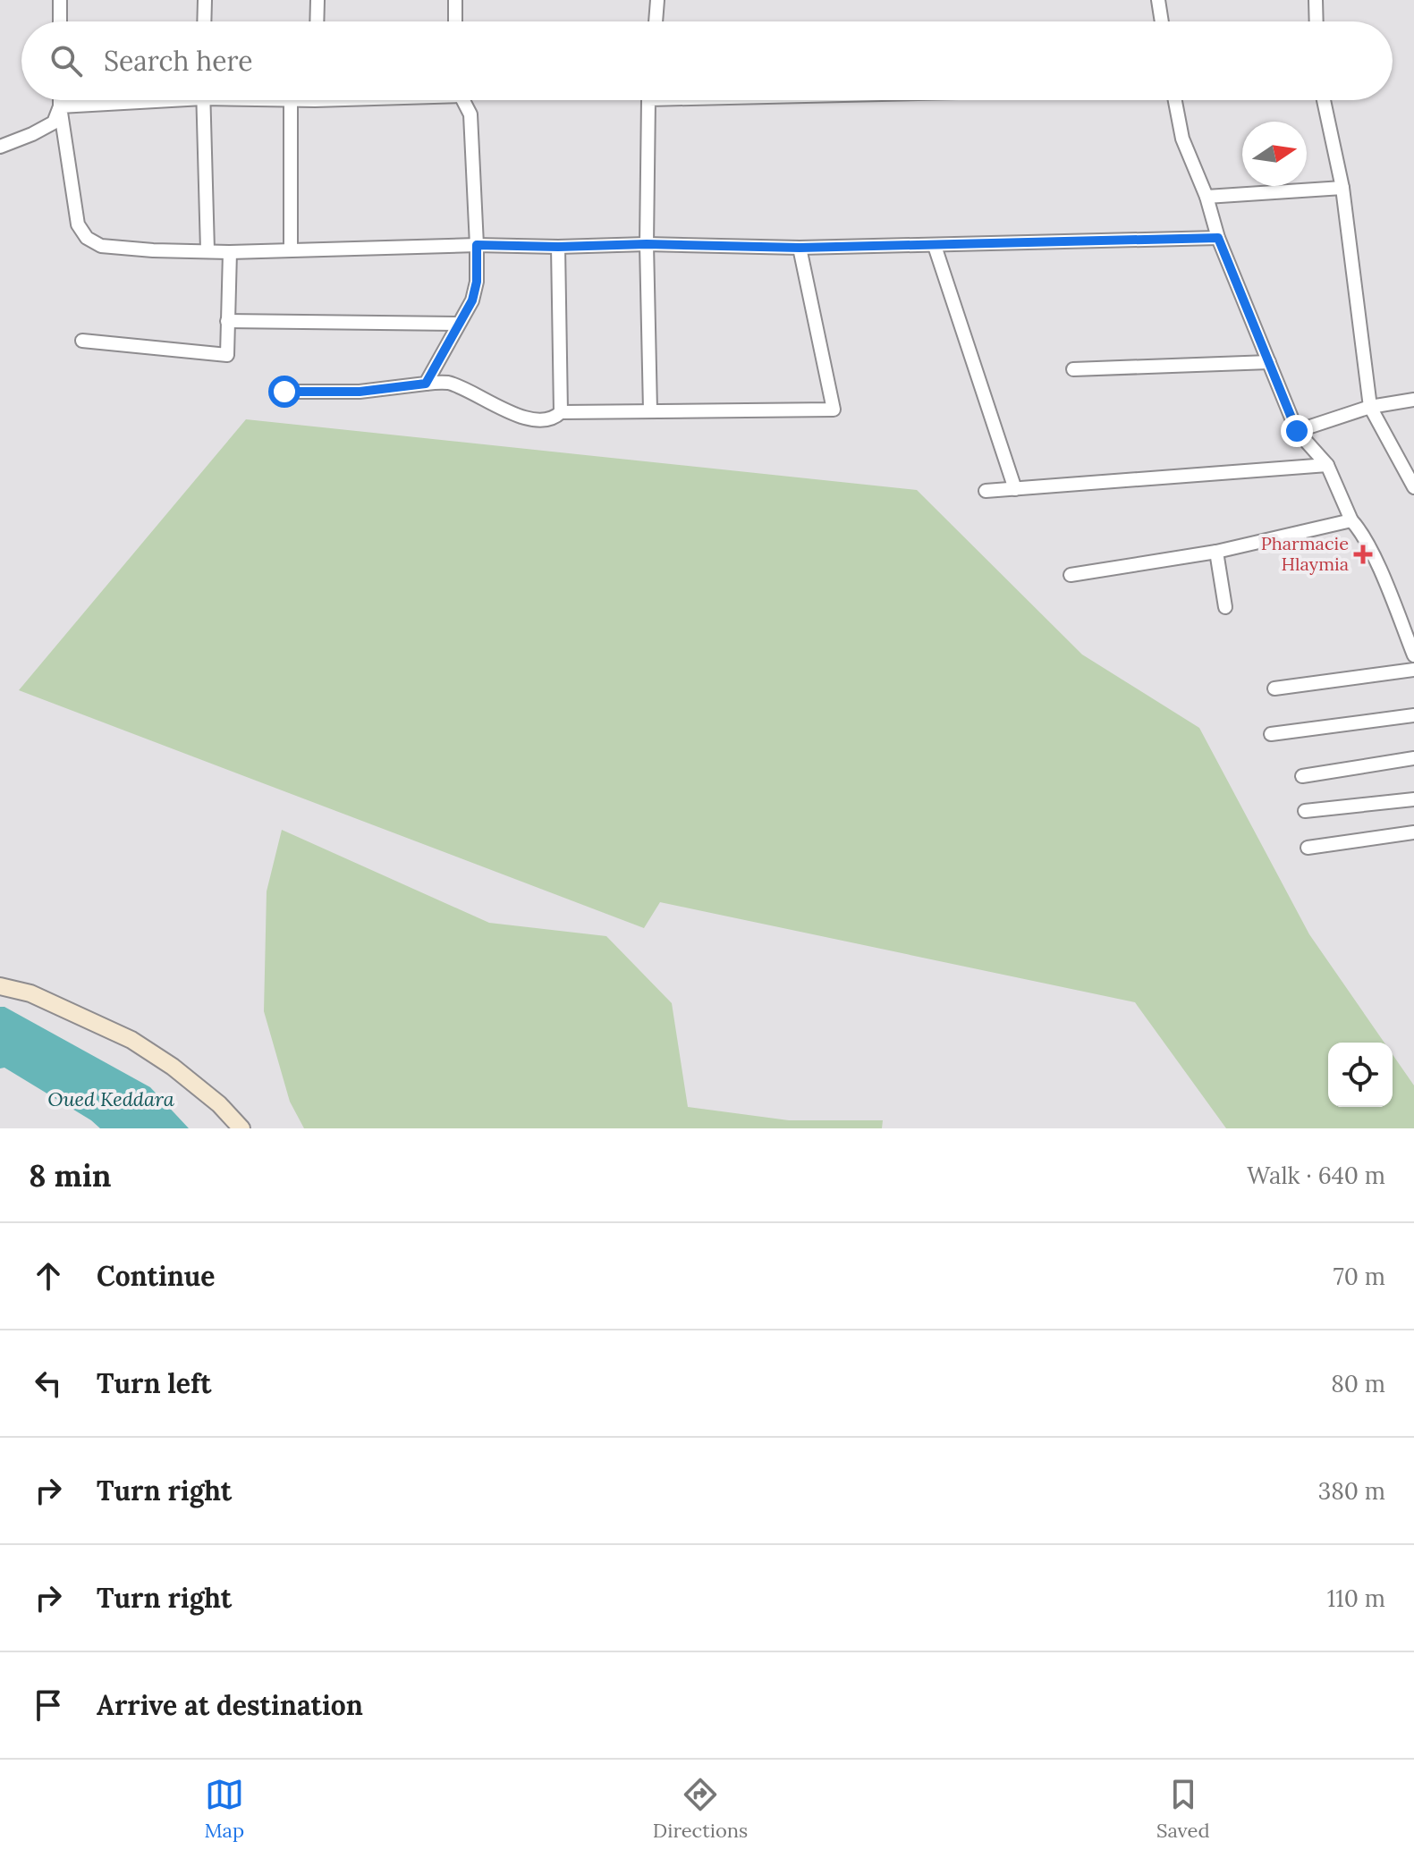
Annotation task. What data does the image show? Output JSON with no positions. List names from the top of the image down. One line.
{"water":["Oued Keddara"],"places":{"health":["Pharmacie Hlaymia"]},"north":"right","page":{"search":"Search here","heading":["8 min","Walk · 640 m"],"list":[["Continue","70 m"],["Turn left","80 m"],["Turn right","380 m"],["Turn right","110 m"],"Arrive at destination"],"nav":["Map","Directions","Saved"]}}
